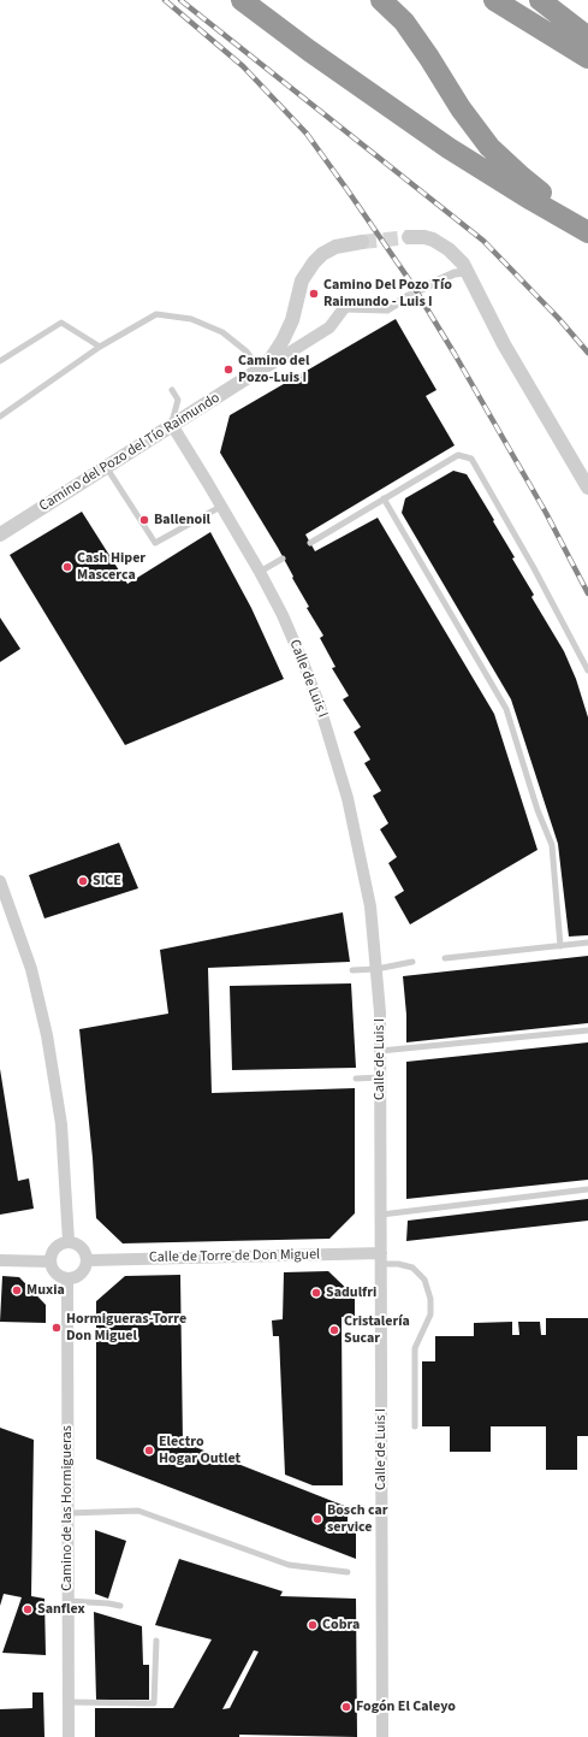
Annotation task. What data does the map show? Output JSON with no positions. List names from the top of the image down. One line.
{"streets":{"street":["Camino del Pozo del Tío Raimundo","Calle de Luis I","Calle de Torre de Don Miguel","Camino de las Hormigueras"]},"crossings":[["Camino del Pozo del Tío Raimundo","Calle de Luis I"],["Calle de Luis I","Calle de Torre de Don Miguel"],["Calle de Torre de Don Miguel","Camino de las Hormigueras"]],"places":["Camino Del Pozo Tío Raimundo - Luis I","Camino del Pozo-Luis I","Ballenoil","Cash Hiper Mascerca","SICE","Muxia","Sadulfri","Hormigueras-Torre Don Miguel","Cristalería Sucar","Electro Hogar Outlet","Bosch car service","Sanflex","Cobra","Fogón El Caleyo"]}
